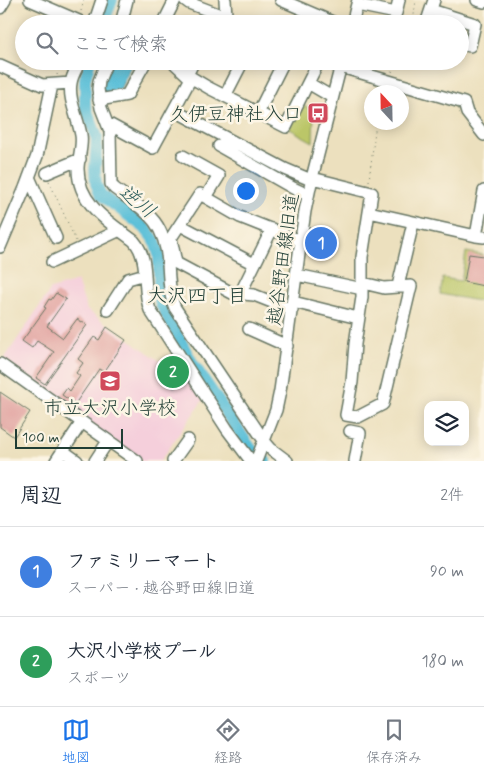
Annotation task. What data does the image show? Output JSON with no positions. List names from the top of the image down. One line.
{"streets":{"street":["越谷野田線旧道"]},"districts":["大沢四丁目"],"water":["逆川"],"places":{"bus stop":["久伊豆神社入口"],"school or university":["市立大沢小学校"]},"scale_bar":"100 m","north":"top","page":{"search":"ここで検索","pins":["1","2"],"scale":"100 m","heading":["周辺","2件"],"list":[{"mark":"1","name":"ファミリーマート","note":"スーパー · 越谷野田線旧道","value":"90 m"},{"mark":"2","name":"大沢小学校プール","note":"スポーツ","value":"180 m"}],"nav":["地図","経路","保存済み"]}}
